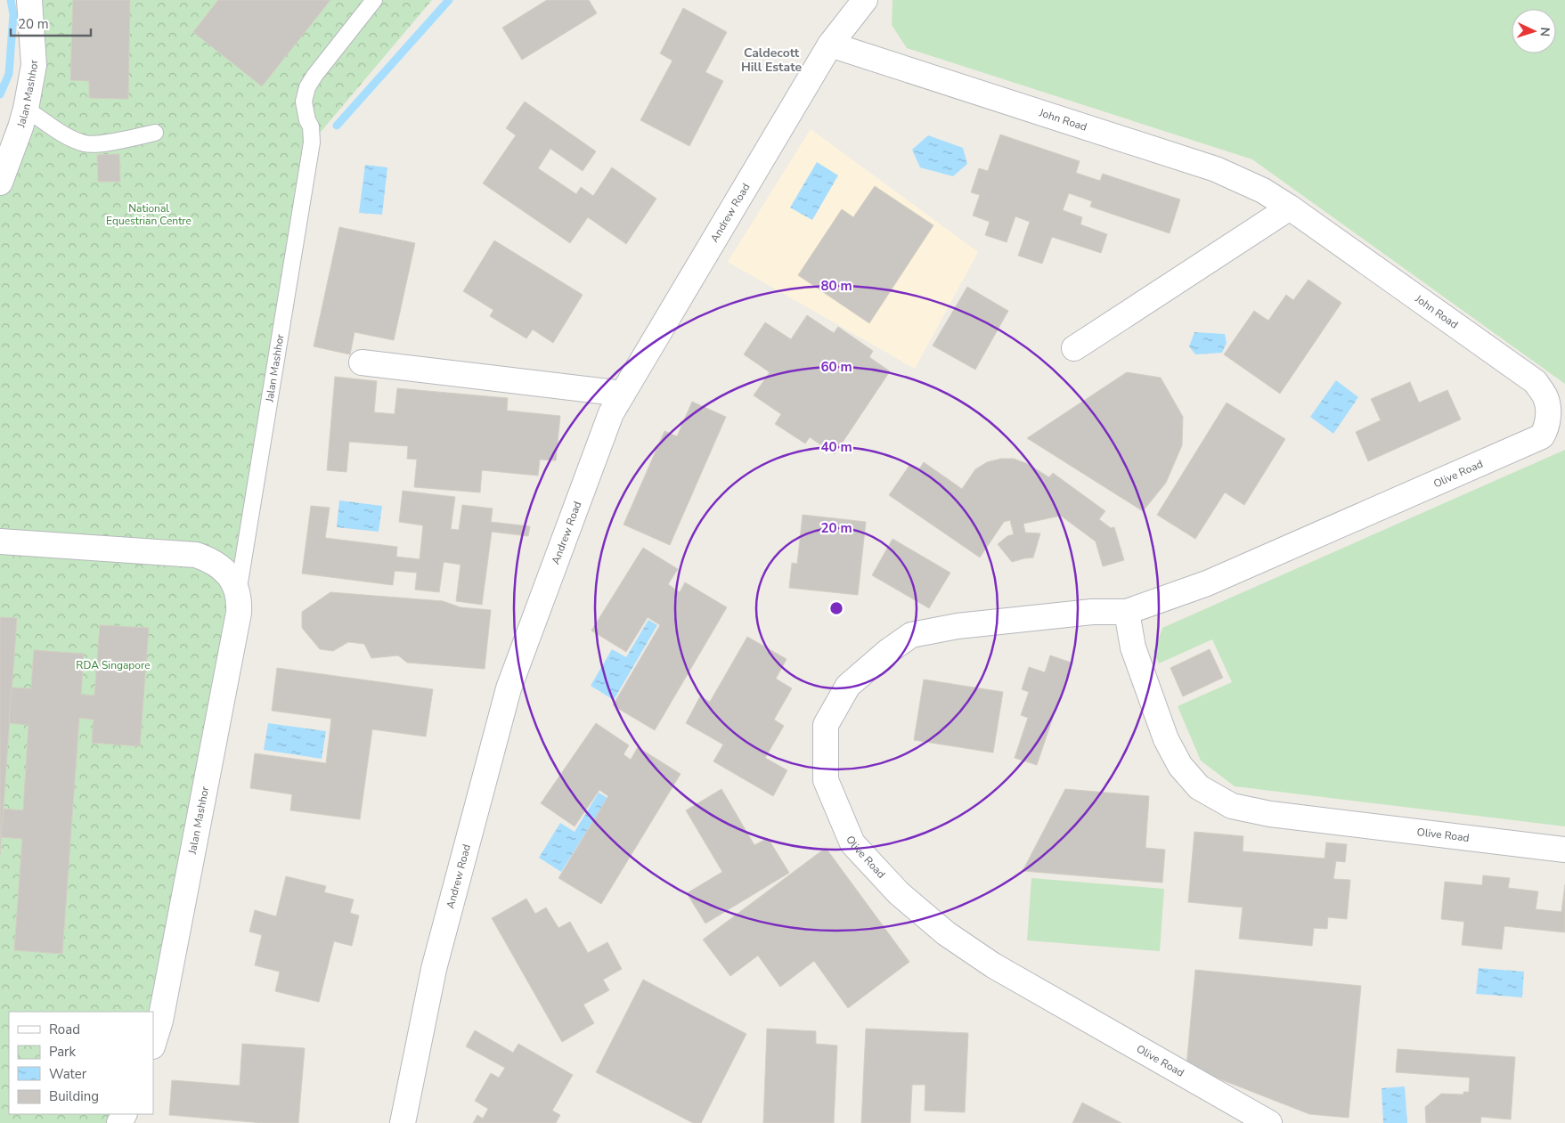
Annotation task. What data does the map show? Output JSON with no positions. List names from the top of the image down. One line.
{"streets":{"street":["Jalan Mashhor","John Road","Andrew Road","Olive Road"]},"crossings":[["John Road","Andrew Road"],["John Road","Olive Road"]],"districts":["Caldecott Hill Estate"],"parks":["National Equestrian Centre","RDA Singapore"],"legend":["Road","Park","Water","Building"],"scale_bar":"20 m","north":"right","rings":["80 m","60 m","40 m","20 m"]}
